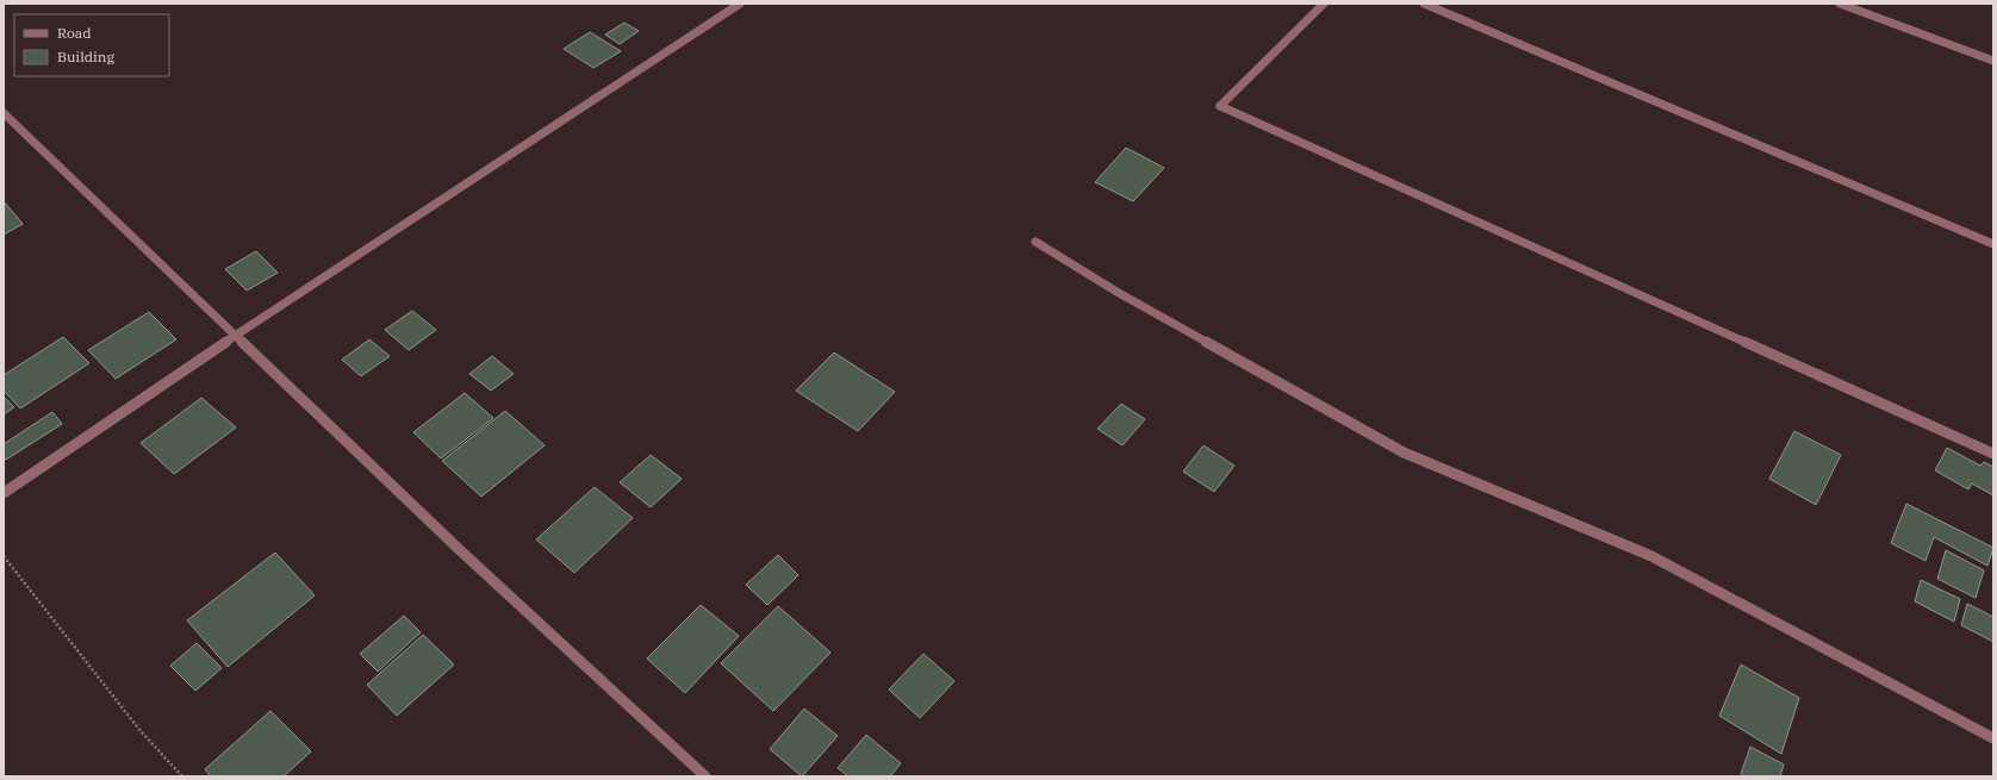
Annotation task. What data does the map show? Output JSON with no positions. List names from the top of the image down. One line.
{"legend":["Road","Building"]}
